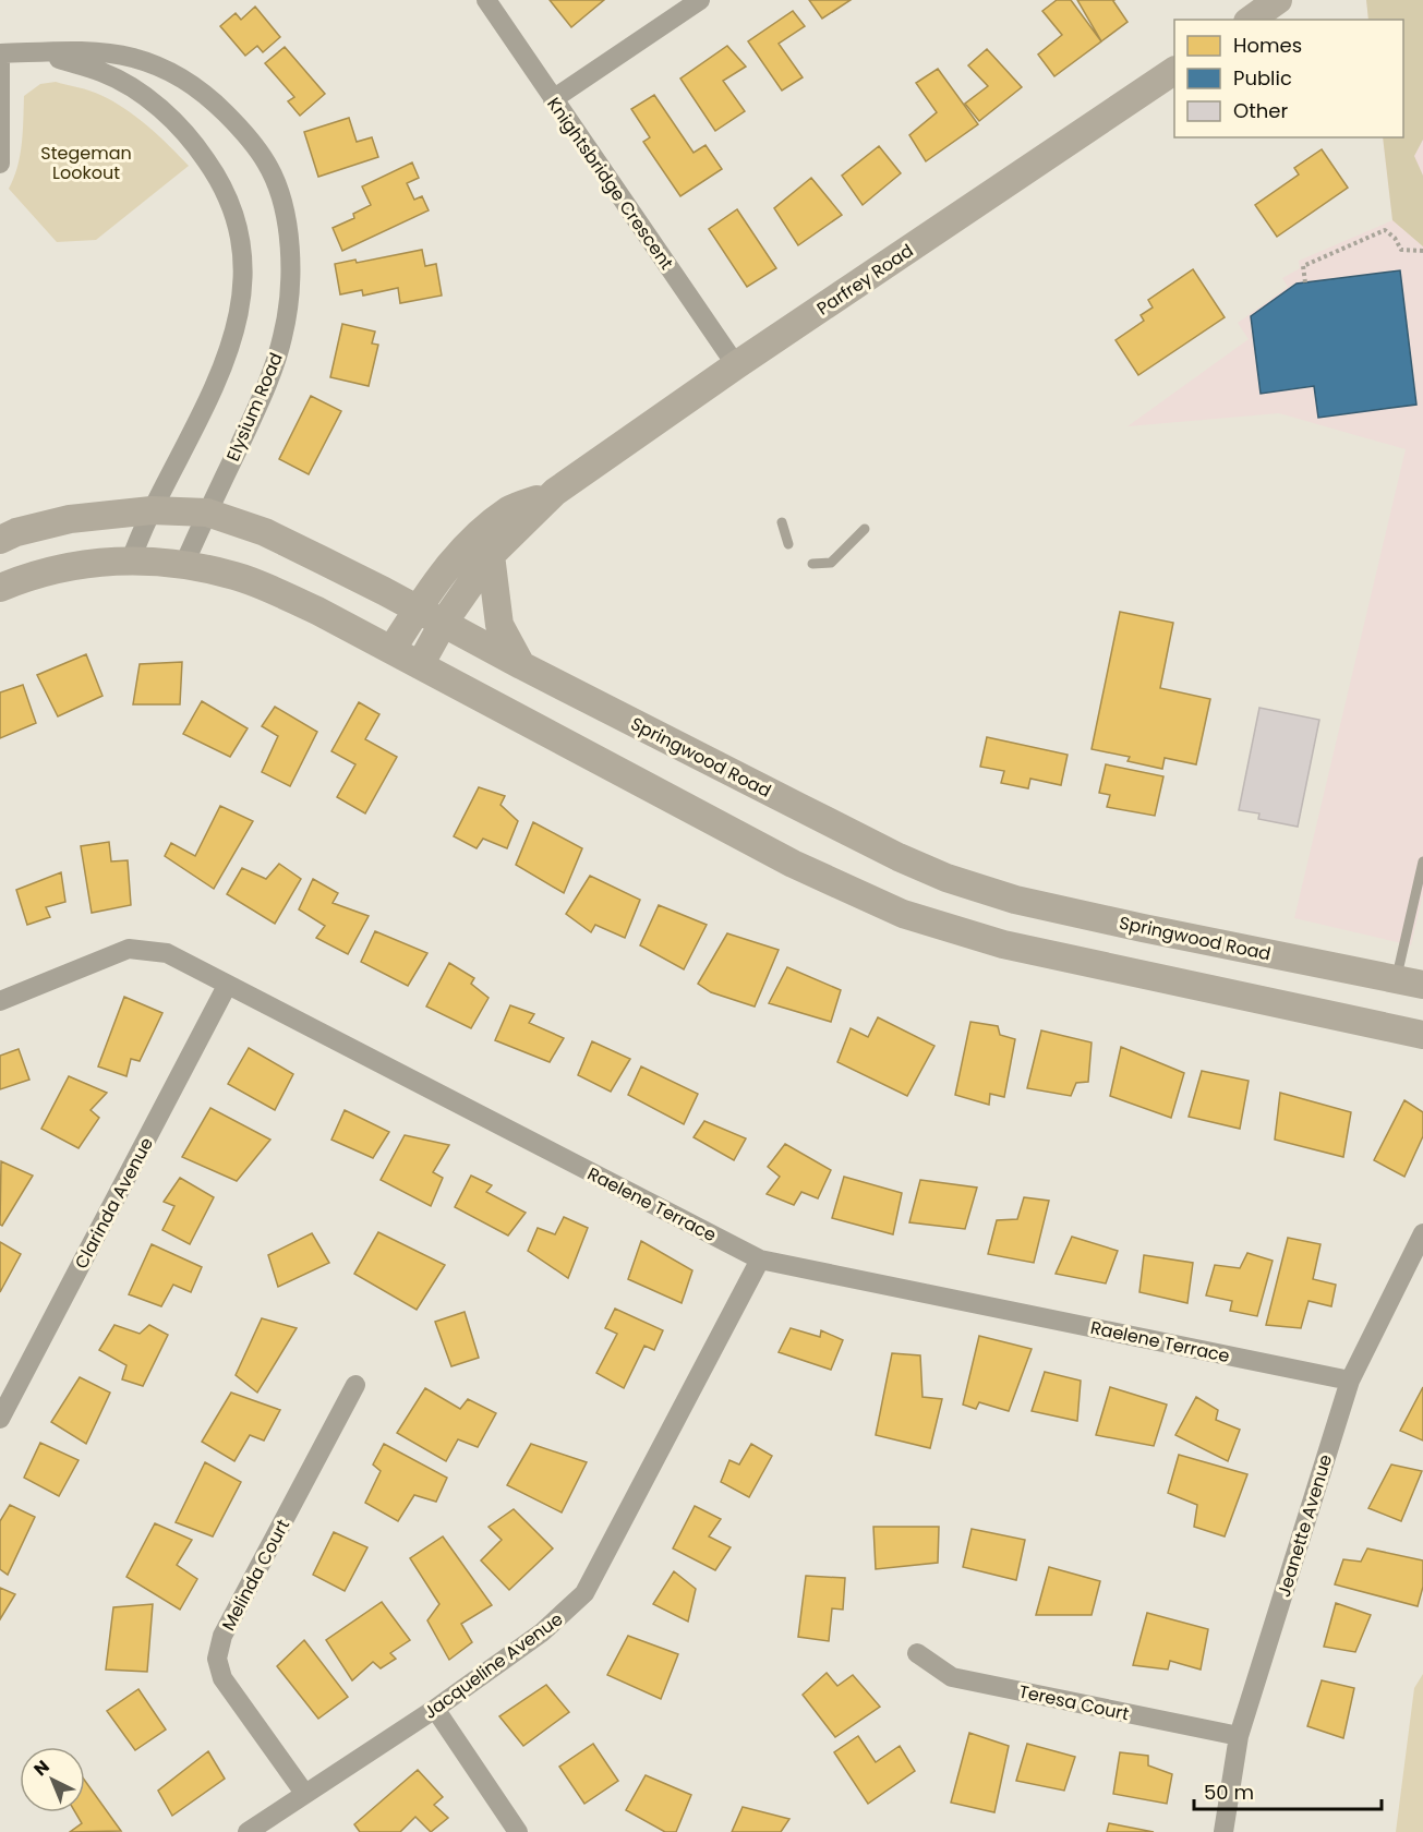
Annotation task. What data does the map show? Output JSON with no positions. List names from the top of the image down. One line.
{"streets":{"main road":["Parfrey Road","Springwood Road"],"street":["Knightsbridge Crescent","Elysium Road","Clarinda Avenue","Raelene Terrace","Jeanette Avenue","Melinda Court","Jacqueline Avenue","Teresa Court"]},"crossings":[["Knightsbridge Crescent","Parfrey Road"],["Parfrey Road","Springwood Road"],["Elysium Road","Springwood Road"],["Clarinda Avenue","Raelene Terrace"],["Raelene Terrace","Jeanette Avenue"],["Raelene Terrace","Jacqueline Avenue"],["Jeanette Avenue","Teresa Court"],["Melinda Court","Jacqueline Avenue"]],"parks":["Stegeman Lookout"],"legend":["Homes","Public","Other"],"scale_bar":"50 m","north":"top left"}
